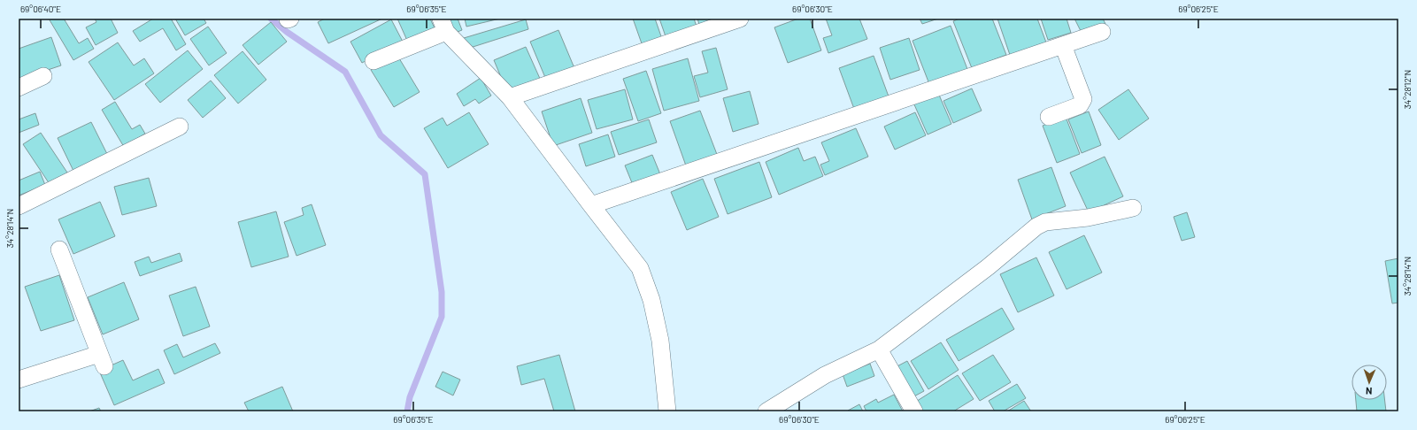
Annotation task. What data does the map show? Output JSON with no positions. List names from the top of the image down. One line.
{"north":"bottom","coordinates":["69°06'40\"E","69°06'35\"E","69°06'30\"E","69°06'25\"E","34°28'12\"N","34°28'14\"N"]}
